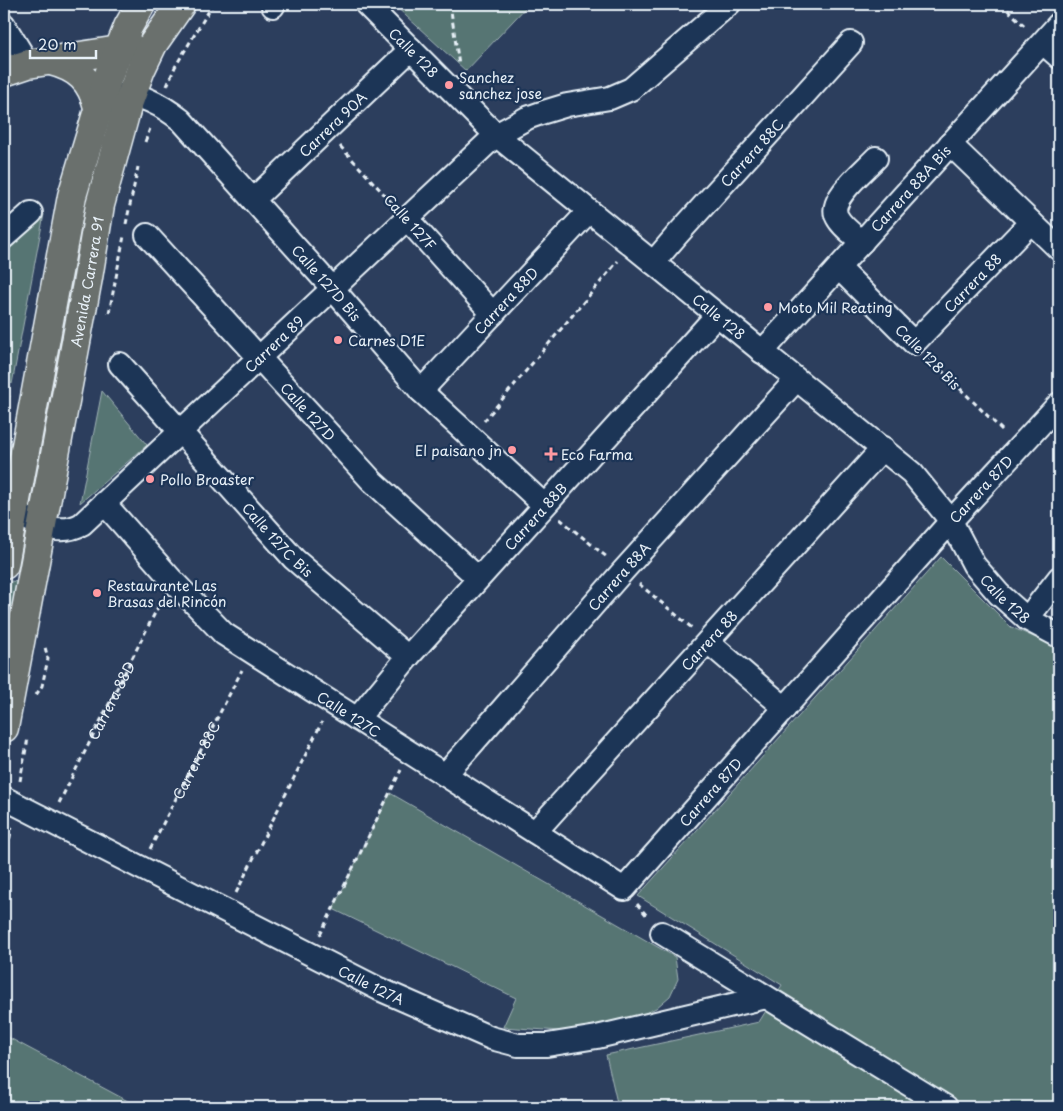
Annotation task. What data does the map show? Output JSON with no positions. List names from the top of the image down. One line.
{"streets":{"main road":["Avenida Carrera 91"],"street":["Calle 128","Carrera 90A","Carrera 88C","Carrera 88A Bis","Calle 127F","Calle 127D Bis","Carrera 88","Carrera 88D","Carrera 89","Calle 128 Bis","Calle 127D","Carrera 87D","Carrera 88B","Calle 127C Bis","Carrera 88A","Calle 127C","Calle 127A"]},"crossings":[["Calle 128","Carrera 90A"],["Calle 128","Carrera 88C"],["Calle 128","Carrera 88A Bis"],["Calle 128","Carrera 88"],["Calle 128","Carrera 88D"],["Calle 128","Carrera 89"],["Calle 128","Carrera 87D"],["Calle 128","Carrera 88B"],["Calle 128","Carrera 88A"],["Carrera 90A","Calle 127F"],["Carrera 90A","Calle 127D Bis"],["Carrera 88C","Calle 127C"],["Carrera 88C","Calle 127A"],["Carrera 88A Bis","Calle 128 Bis"],["Calle 127F","Carrera 88D"],["Calle 127F","Carrera 89"],["Avenida Carrera 91","Calle 127D Bis"],["Avenida Carrera 91","Carrera 89"],["Calle 127D Bis","Carrera 88D"],["Calle 127D Bis","Carrera 89"],["Calle 127D Bis","Carrera 88B"],["Carrera 88","Calle 128 Bis"],["Carrera 88","Calle 127C"],["Carrera 88D","Calle 127C"],["Carrera 88D","Calle 127A"],["Carrera 89","Calle 127D"],["Carrera 89","Calle 127C Bis"],["Carrera 89","Calle 127C"],["Calle 128 Bis","Carrera 87D"],["Calle 127D","Carrera 88B"],["Carrera 87D","Calle 127C"],["Carrera 88B","Calle 127C Bis"],["Carrera 88B","Calle 127C"],["Carrera 88A","Calle 127C"]],"places":{"other":["Sanchez sanchez jose","Moto Mil Reating","Carnes D1E","El paisano jn","Pollo Broaster","Restaurante Las Brasas del Rincón"],"health":["Eco Farma"]},"scale_bar":"20 m"}
